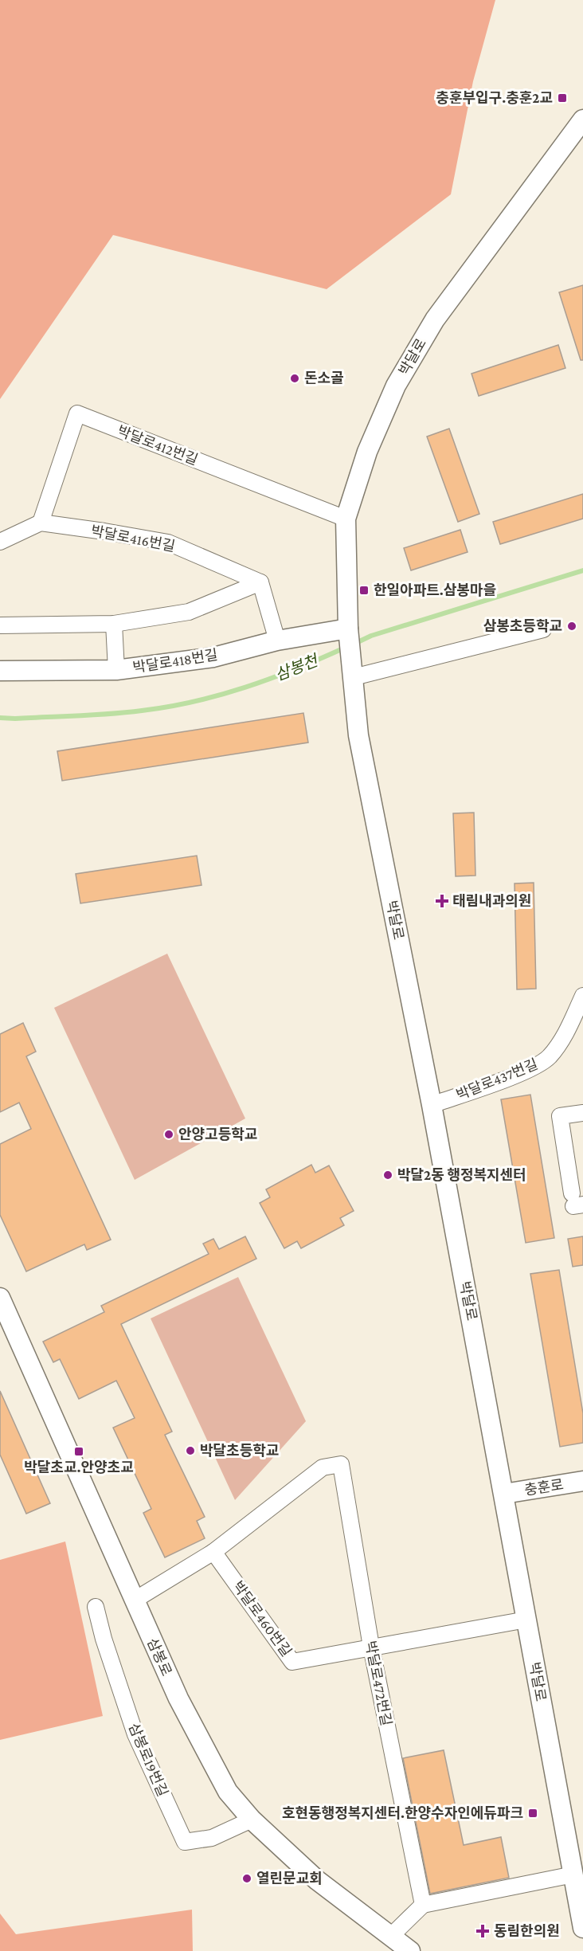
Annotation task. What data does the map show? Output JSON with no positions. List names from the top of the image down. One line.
{"streets":{"street":["박달로","박달로412번길","박달로416번길","박달로418번길","박달로437번길","충훈로","박달로460번길","삼봉로","박달로472번길","삼봉로19번길"]},"crossings":[["박달로","박달로412번길"],["박달로","박달로418번길"],["박달로","박달로437번길"],["박달로","충훈로"],["박달로","박달로460번길"],["박달로412번길","박달로416번길"],["박달로460번길","박달로472번길"],["삼봉로","삼봉로19번길"]],"water":["삼봉천"],"places":{"transit":["충훈부입구.충훈2교","한일아파트.삼봉마을","박달초교.안양초교","호현동행정복지센터.한양수자인에듀파크"],"other":["돈소골","삼봉초등학교","안양고등학교","박달2동 행정복지센터","박달초등학교","열린문교회"],"health":["태림내과의원","동림한의원"]}}
